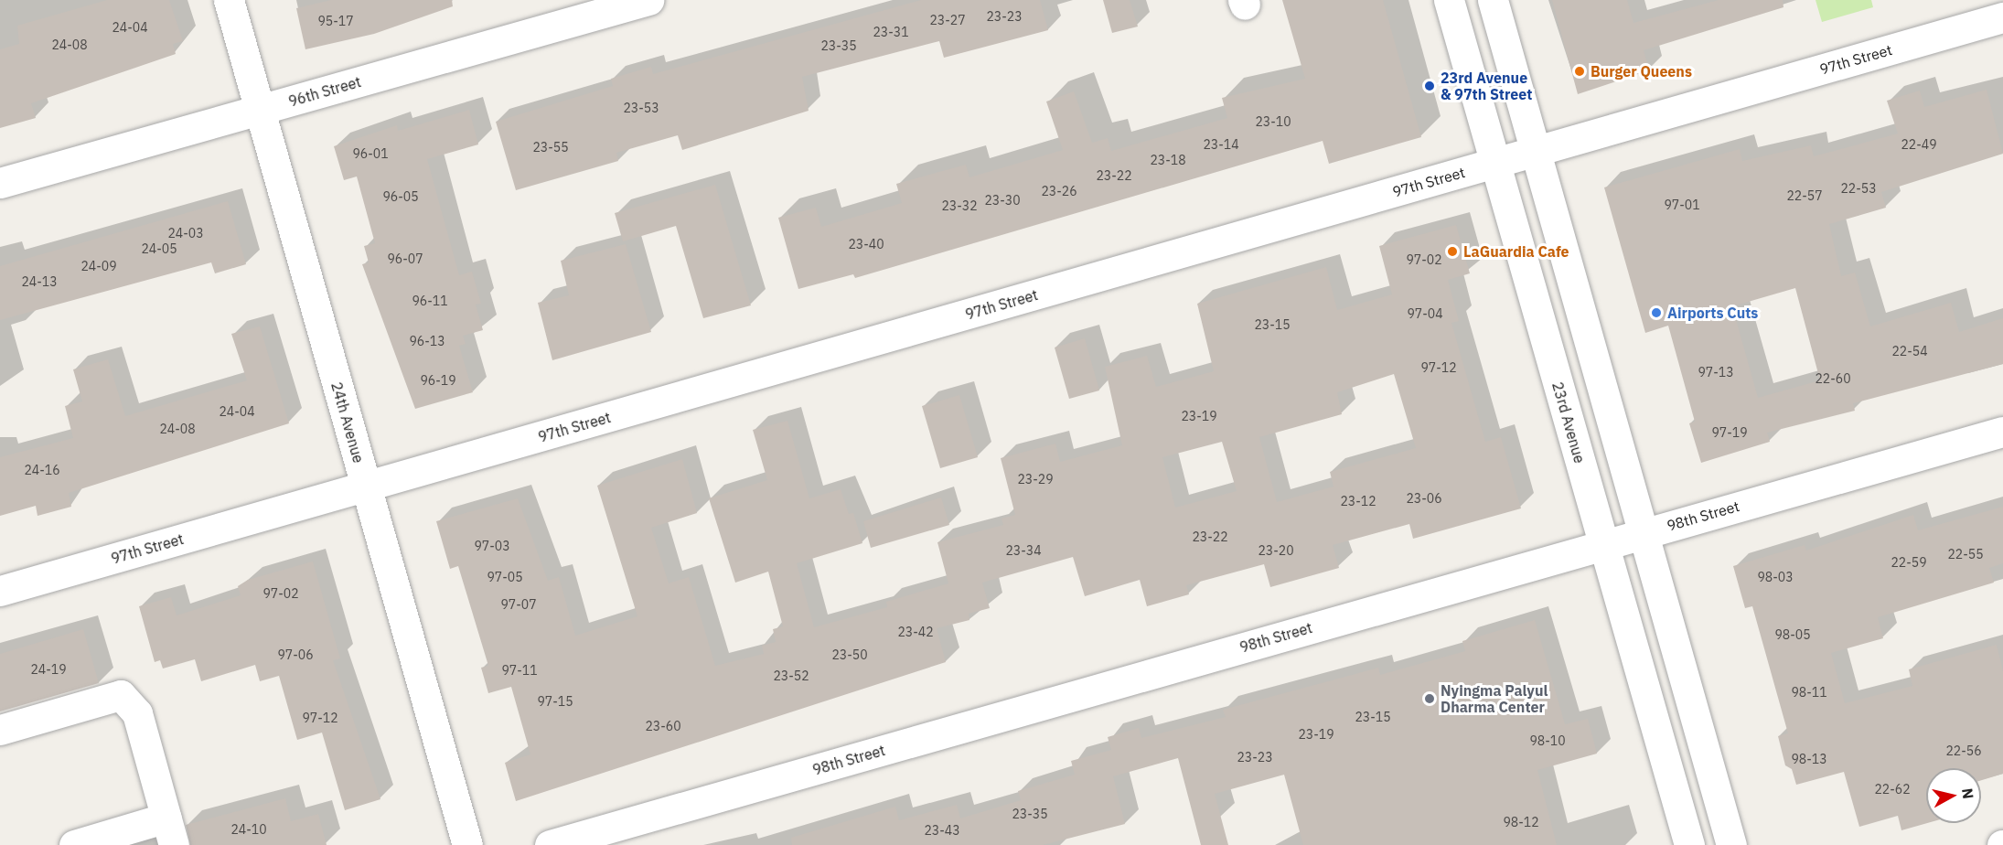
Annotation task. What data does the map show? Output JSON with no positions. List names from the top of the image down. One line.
{"streets":{"street":["97th Street","96th Street","24th Avenue","23rd Avenue","98th Street"]},"crossings":[["97th Street","24th Avenue"],["97th Street","23rd Avenue"],["96th Street","24th Avenue"],["23rd Avenue","98th Street"]],"places":["Burger Queens","23rd Avenue & 97th Street","LaGuardia Cafe","Airports Cuts","Nyingma Palyul Dharma Center"],"house_numbers":["23-23","23-27","95-17","24-04","23-31","24-08","23-35","23-53","23-10","23-14","22-49","23-55","96-01","23-18","23-22","22-53","23-26","22-57","96-05","23-30","97-01","23-32","24-03","23-40","24-05","96-07","97-02","24-09","24-13","96-11","97-04","23-15","96-13","22-54","97-12","97-13","22-60","96-19","24-04","23-19","24-08","97-19","24-16","23-29","23-06","23-12","23-22","97-03","23-34","23-20","22-55","22-59","97-05","98-03","97-02","97-07","23-42","98-05","97-06","23-50","24-19","97-11","23-52","98-11","97-15","23-15","97-12","23-60","23-19","98-10","22-56","23-23","98-13","22-62","23-35","98-12","24-10","23-43"],"north":"right"}
